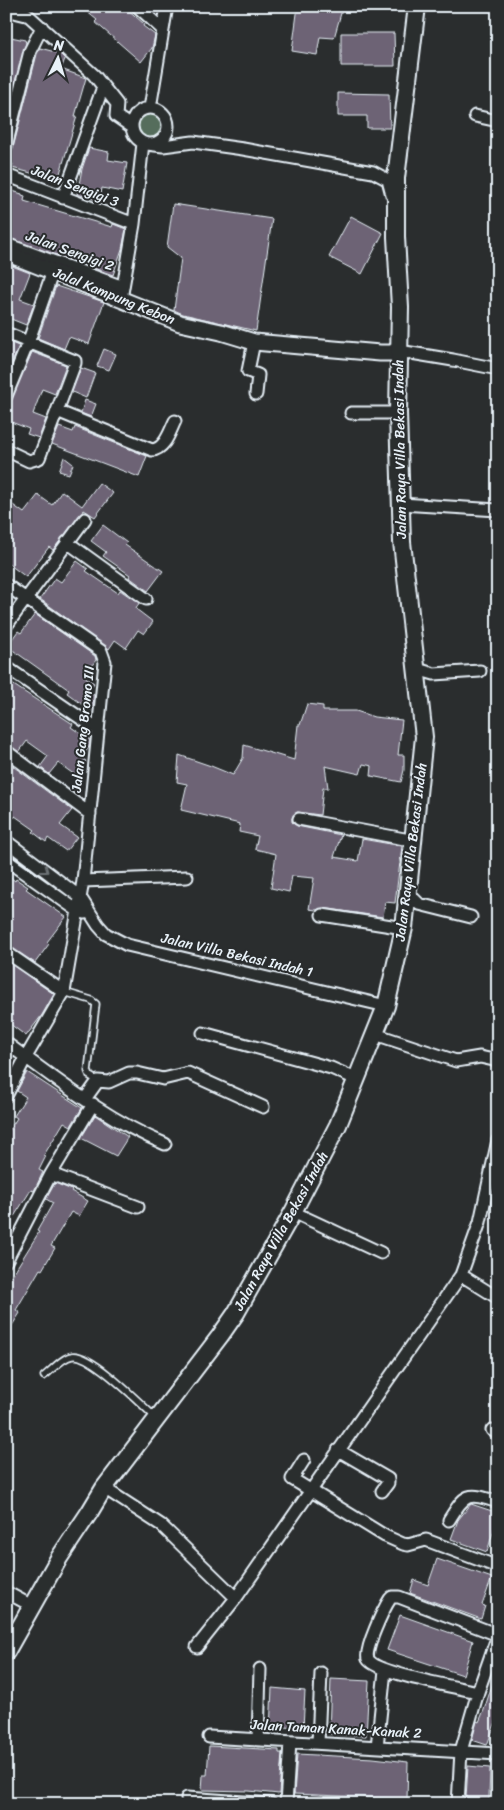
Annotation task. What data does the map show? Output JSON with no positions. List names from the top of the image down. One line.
{"streets":{"main road":["Jalan Raya Villa Bekasi Indah"],"street":["Jalan Sengigi 3","Jalan Sengigi 2","Jalal Kampung Kebon","Jalan Gang Bromo III","Jalan Villa Bekasi Indah 1","Jalan Taman Kanak-Kanak 2"]},"crossings":[["Jalan Sengigi 2","Jalal Kampung Kebon"],["Jalal Kampung Kebon","Jalan Raya Villa Bekasi Indah"],["Jalan Raya Villa Bekasi Indah","Jalan Villa Bekasi Indah 1"],["Jalan Gang Bromo III","Jalan Villa Bekasi Indah 1"]],"north":"top"}
